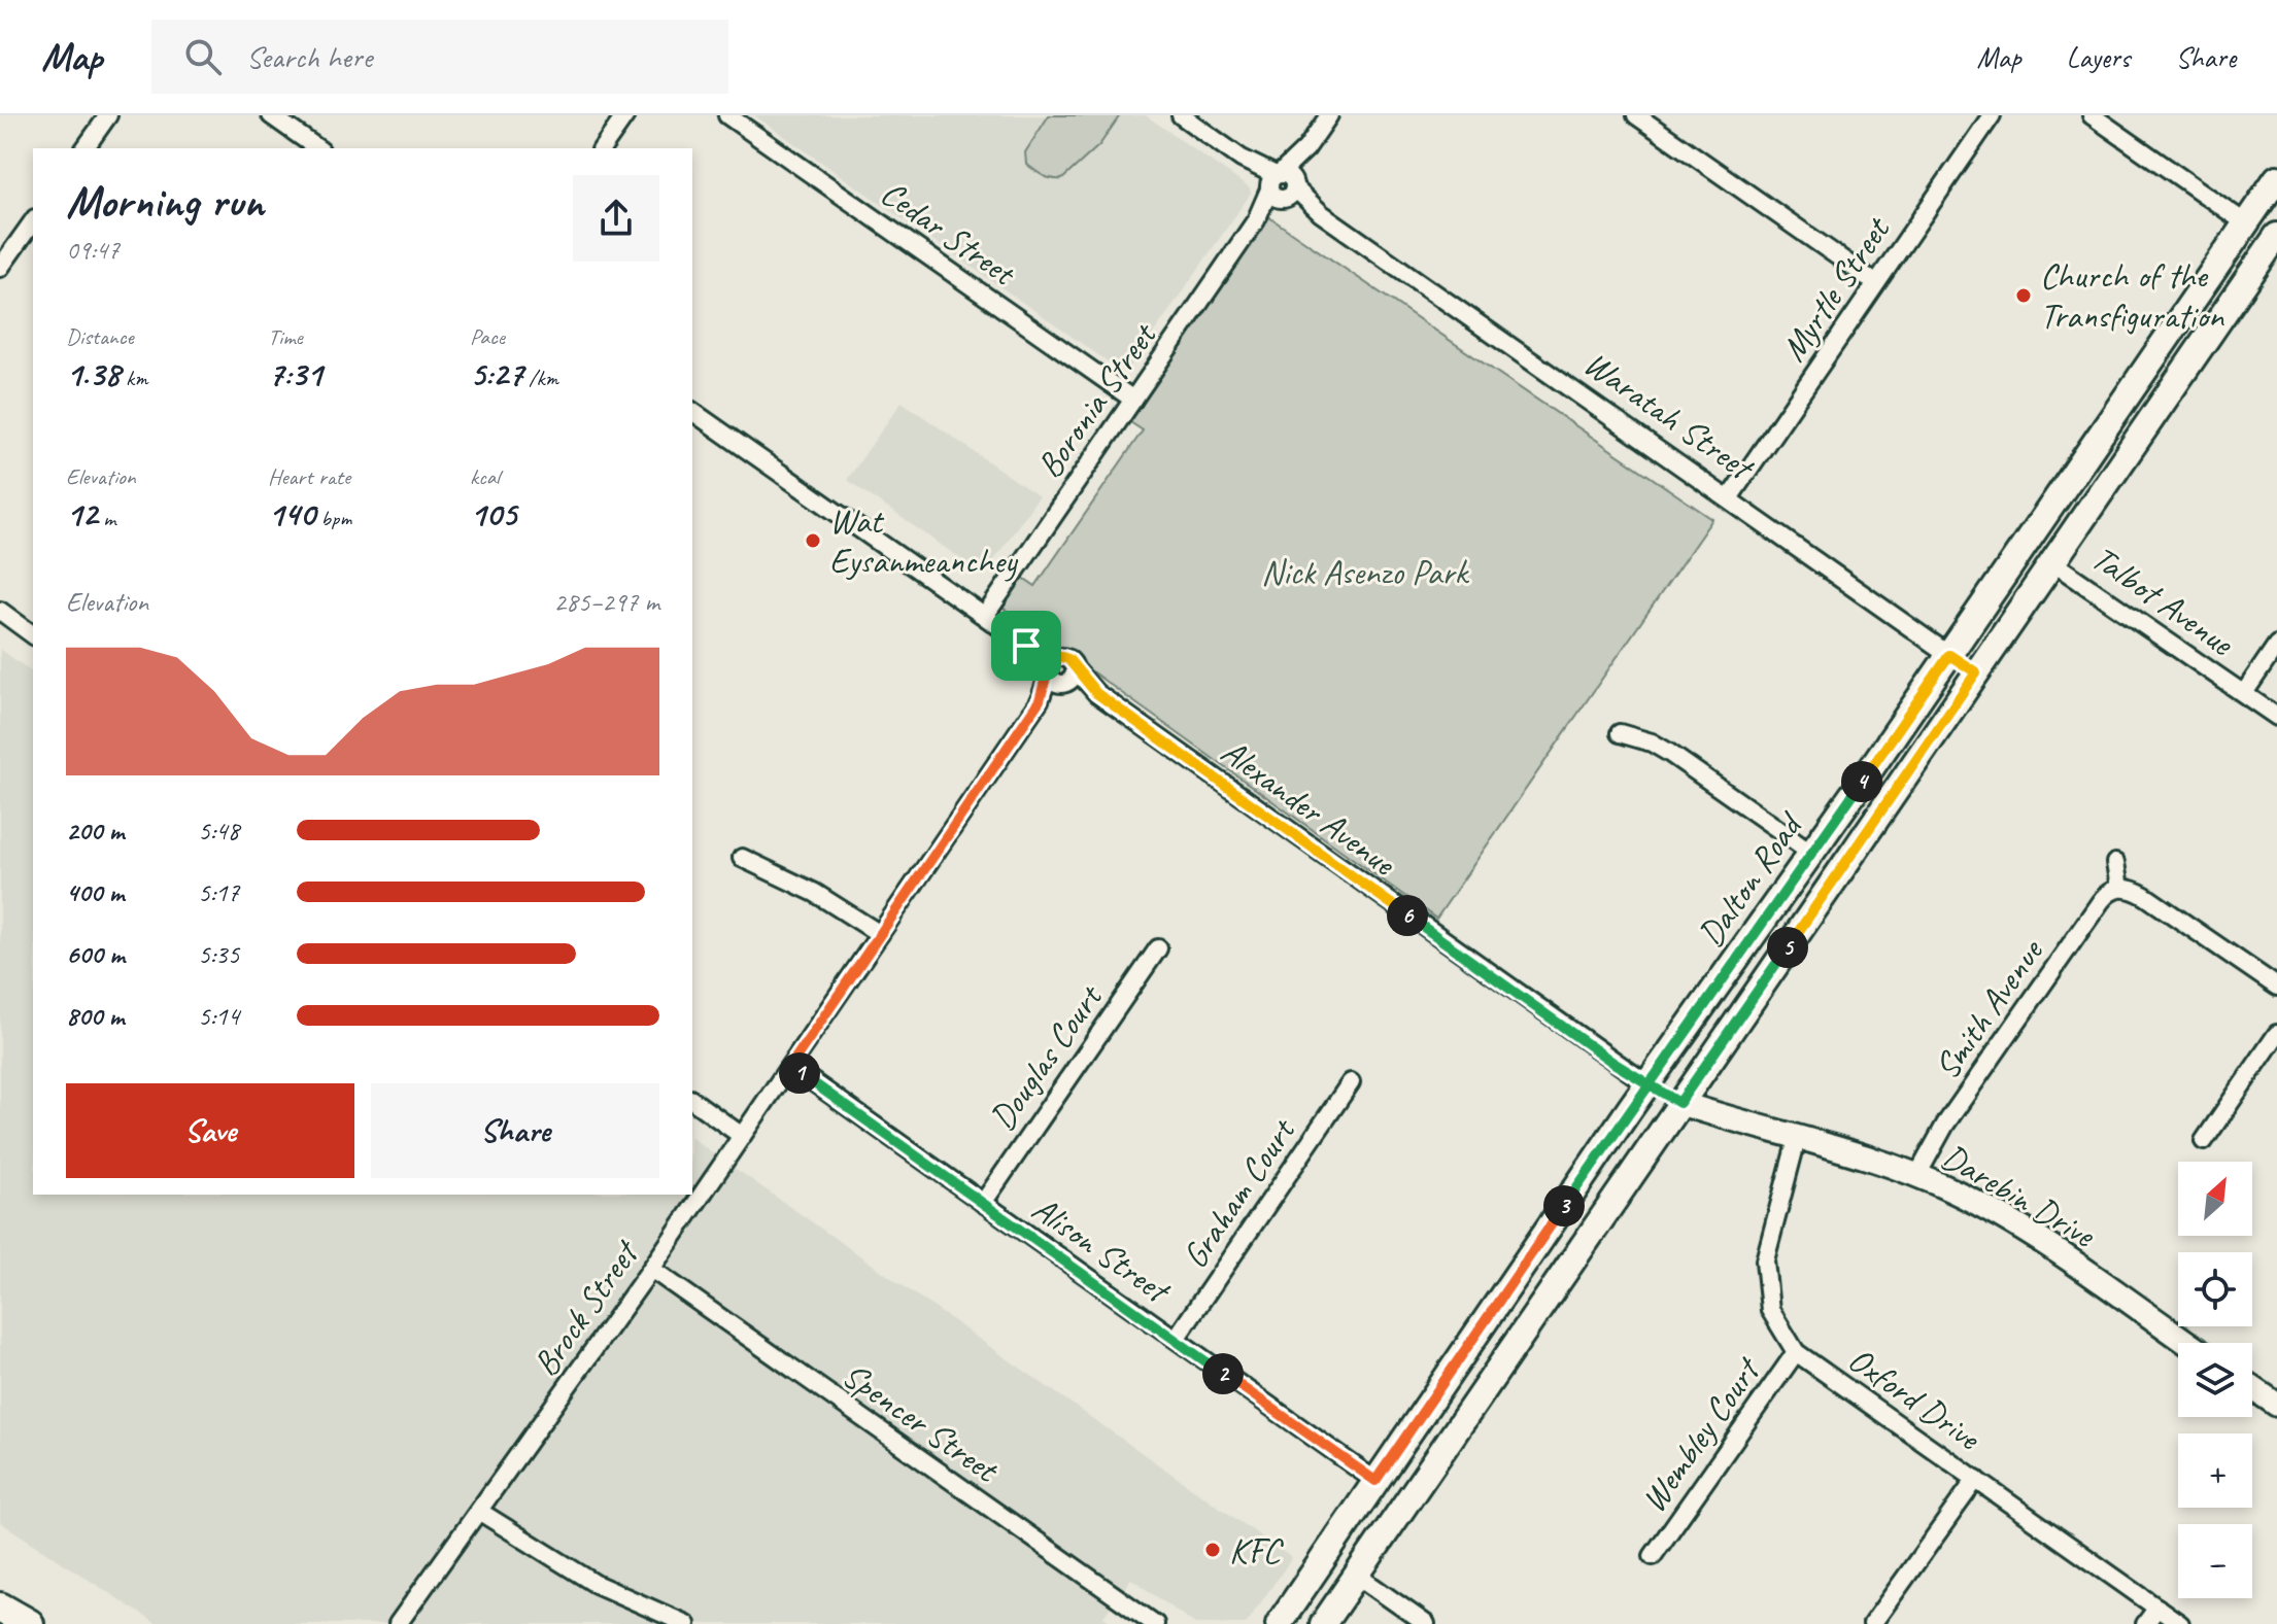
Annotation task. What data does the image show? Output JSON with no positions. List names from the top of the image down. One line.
{"streets":{"main road":["Waratah Street","Dalton Road"],"street":["Cedar Street","Myrtle Street","Boronia Street","Talbot Avenue","Alexander Avenue","Smith Avenue","Douglas Court","Graham Court","Darebin Drive","Alison Street","Brock Street","Oxford Drive","Spencer Street","Wembley Court"]},"crossings":[["Cedar Street","Boronia Street"],["Myrtle Street","Waratah Street"],["Boronia Street","Waratah Street"],["Boronia Street","Alexander Avenue"],["Waratah Street","Dalton Road"],["Talbot Avenue","Dalton Road"],["Alexander Avenue","Dalton Road"],["Alexander Avenue","Brock Street"],["Dalton Road","Darebin Drive"],["Dalton Road","Alison Street"],["Smith Avenue","Darebin Drive"],["Douglas Court","Alison Street"],["Graham Court","Alison Street"],["Darebin Drive","Oxford Drive"],["Alison Street","Brock Street"],["Brock Street","Spencer Street"],["Oxford Drive","Wembley Court"]],"parks":["Nick Asenzo Park"],"places":["Church of the Transfiguration","Wat Eysanmeanchey","KFC"],"north":"top right","page":{"header":"Map","search":"Search here","nav":["Map","Layers","Share"],"heading":["Morning run","09:47"],"stats":[["Distance","1.38 km"],["Time","7:31"],["Pace","5:27 /km"],["Elevation","12 m"],["Heart rate","140 bpm"],["kcal","105"]],"chart":["Elevation","285–297 m"],"pins":["4","6","5","1","3","2"],"list":[{"name":"200 m","note":"5:48"},{"name":"400 m","note":"5:17"},{"name":"600 m","note":"5:35"},{"name":"800 m","note":"5:14"}],"buttons":["Save","Share"],"map_buttons":["+","−"]}}
